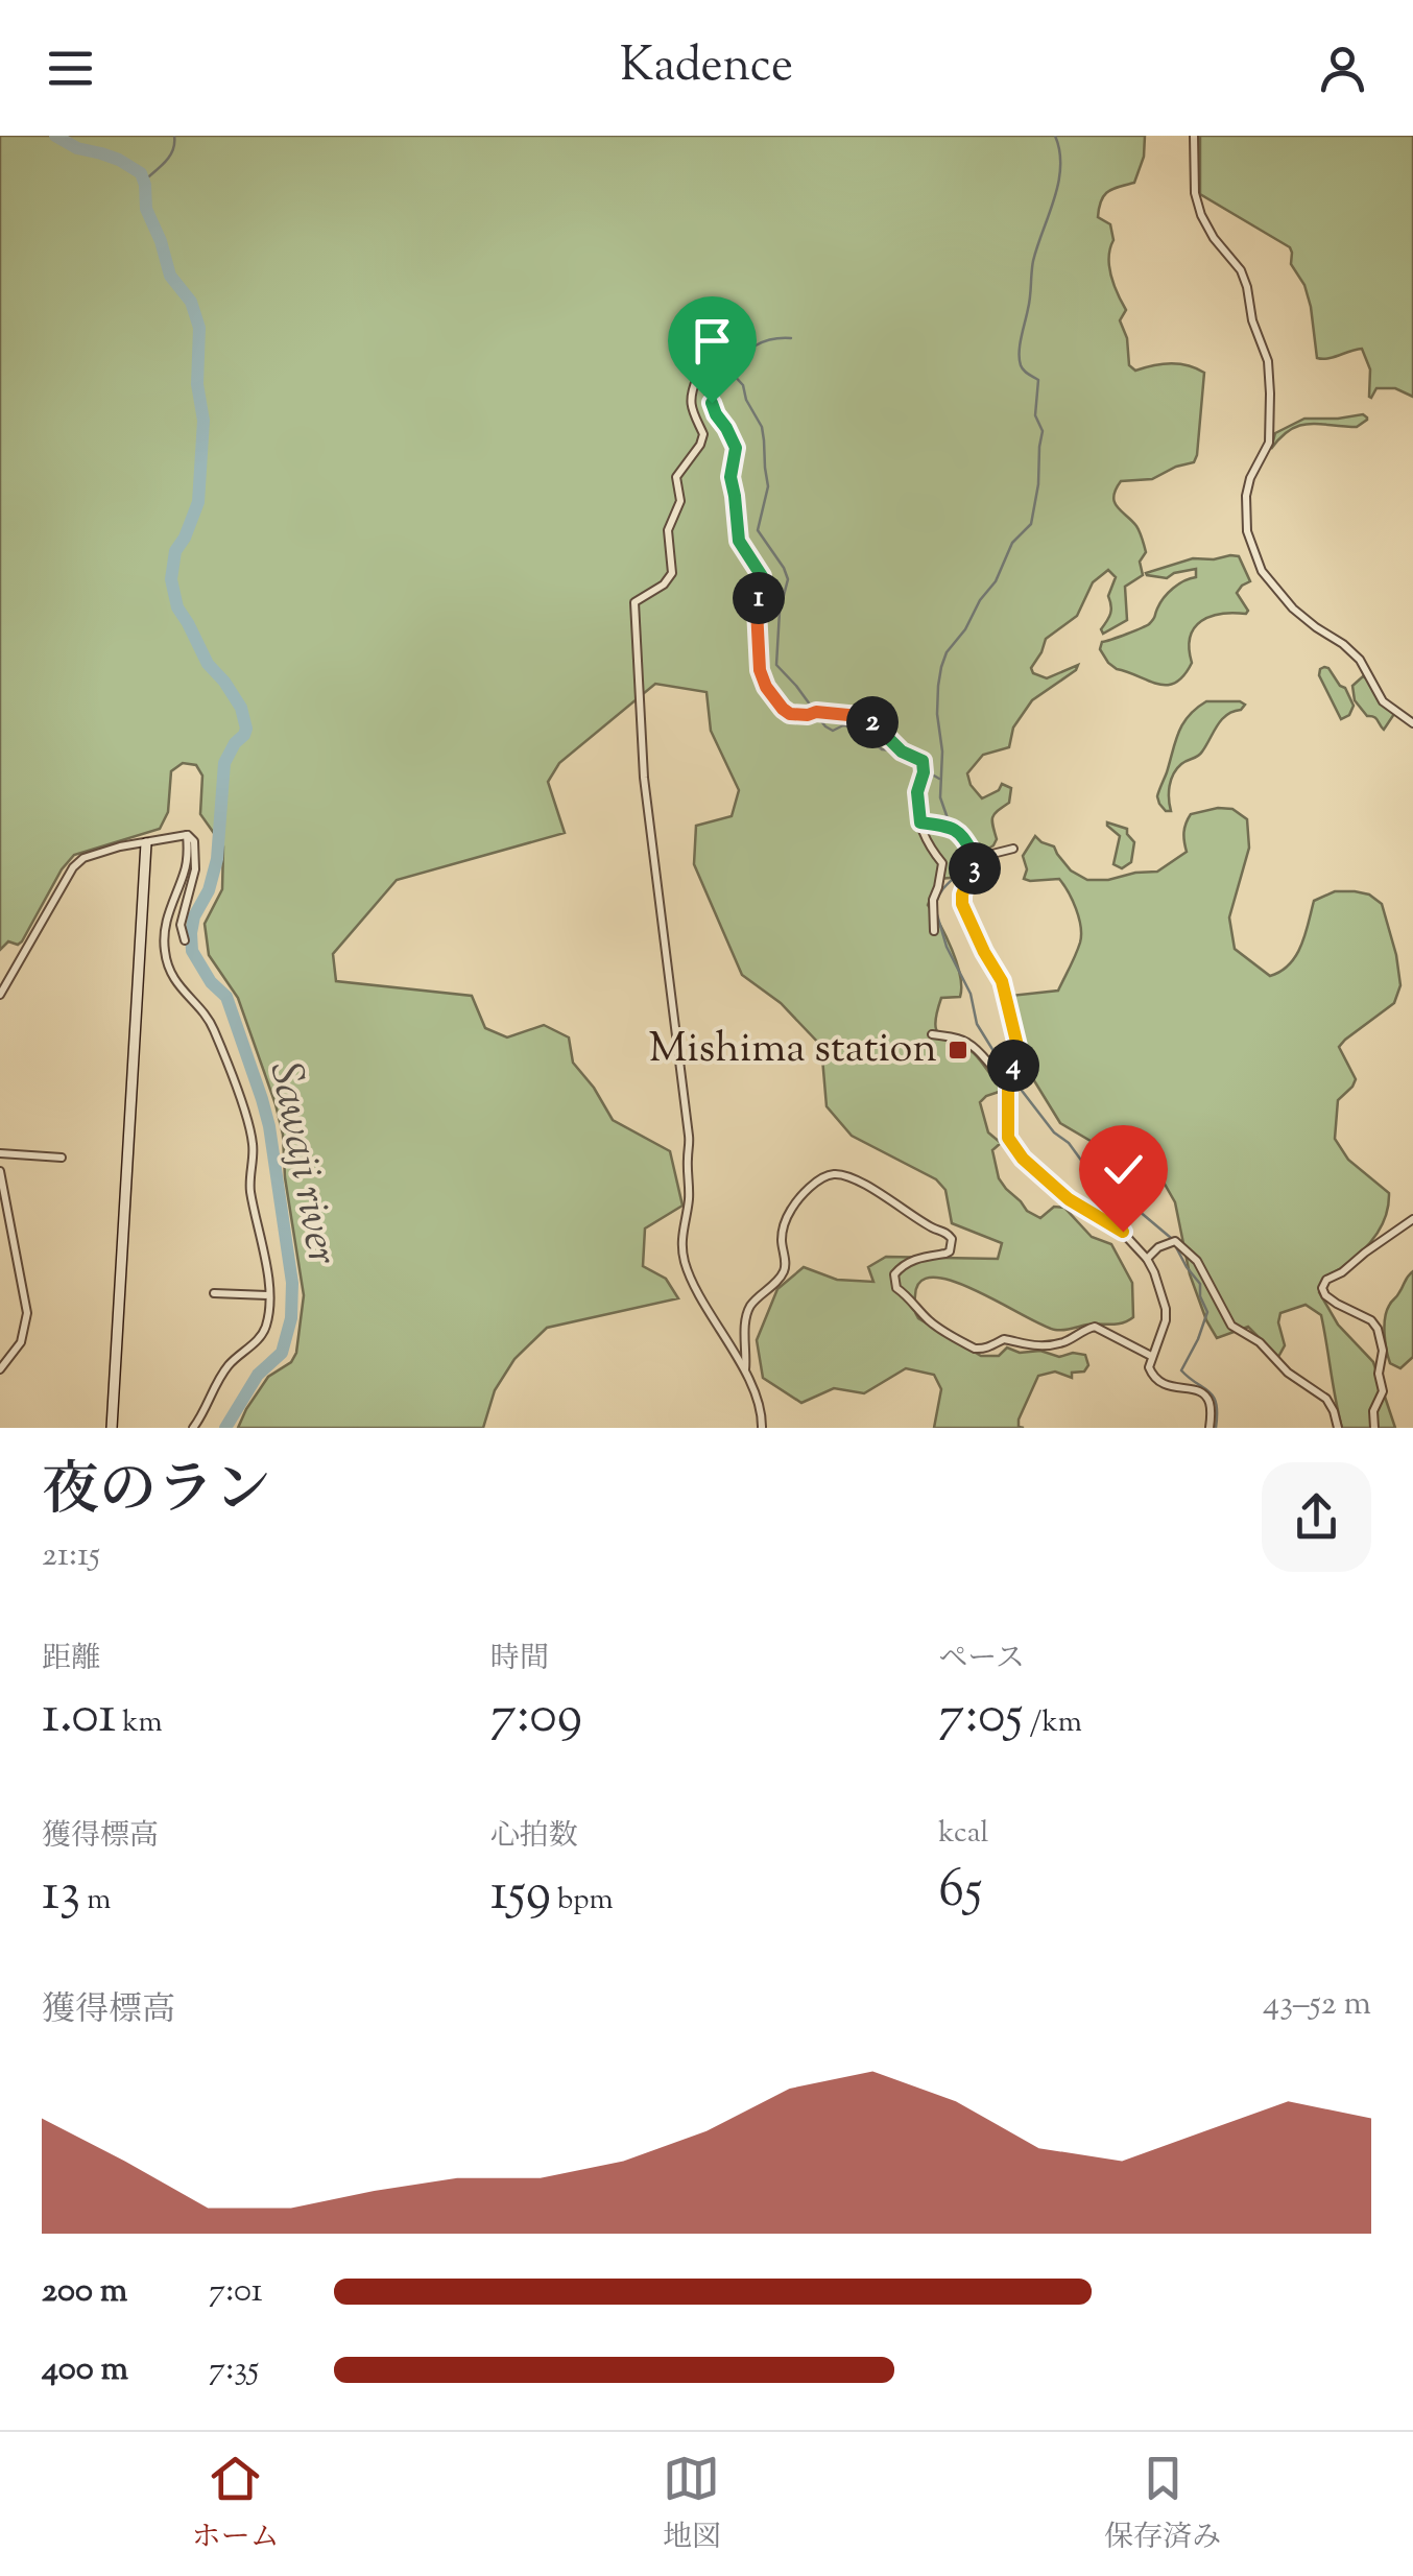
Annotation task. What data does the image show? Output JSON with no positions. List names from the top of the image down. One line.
{"water":["Sawaji river"],"places":{"transit":["Mishima station"]},"page":{"header":"Kadence","pins":["1","2","3","4"],"heading":["夜のラン","21:15"],"stats":[["距離","1.01 km"],["時間","7:09"],["ペース","7:05 /km"],["獲得標高","13 m"],["心拍数","159 bpm"],["kcal","65"]],"chart":["獲得標高","43–52 m"],"list":[{"name":"200 m","note":"7:01"},{"name":"400 m","note":"7:35"}],"tabs":["ホーム","地図","保存済み"]}}
